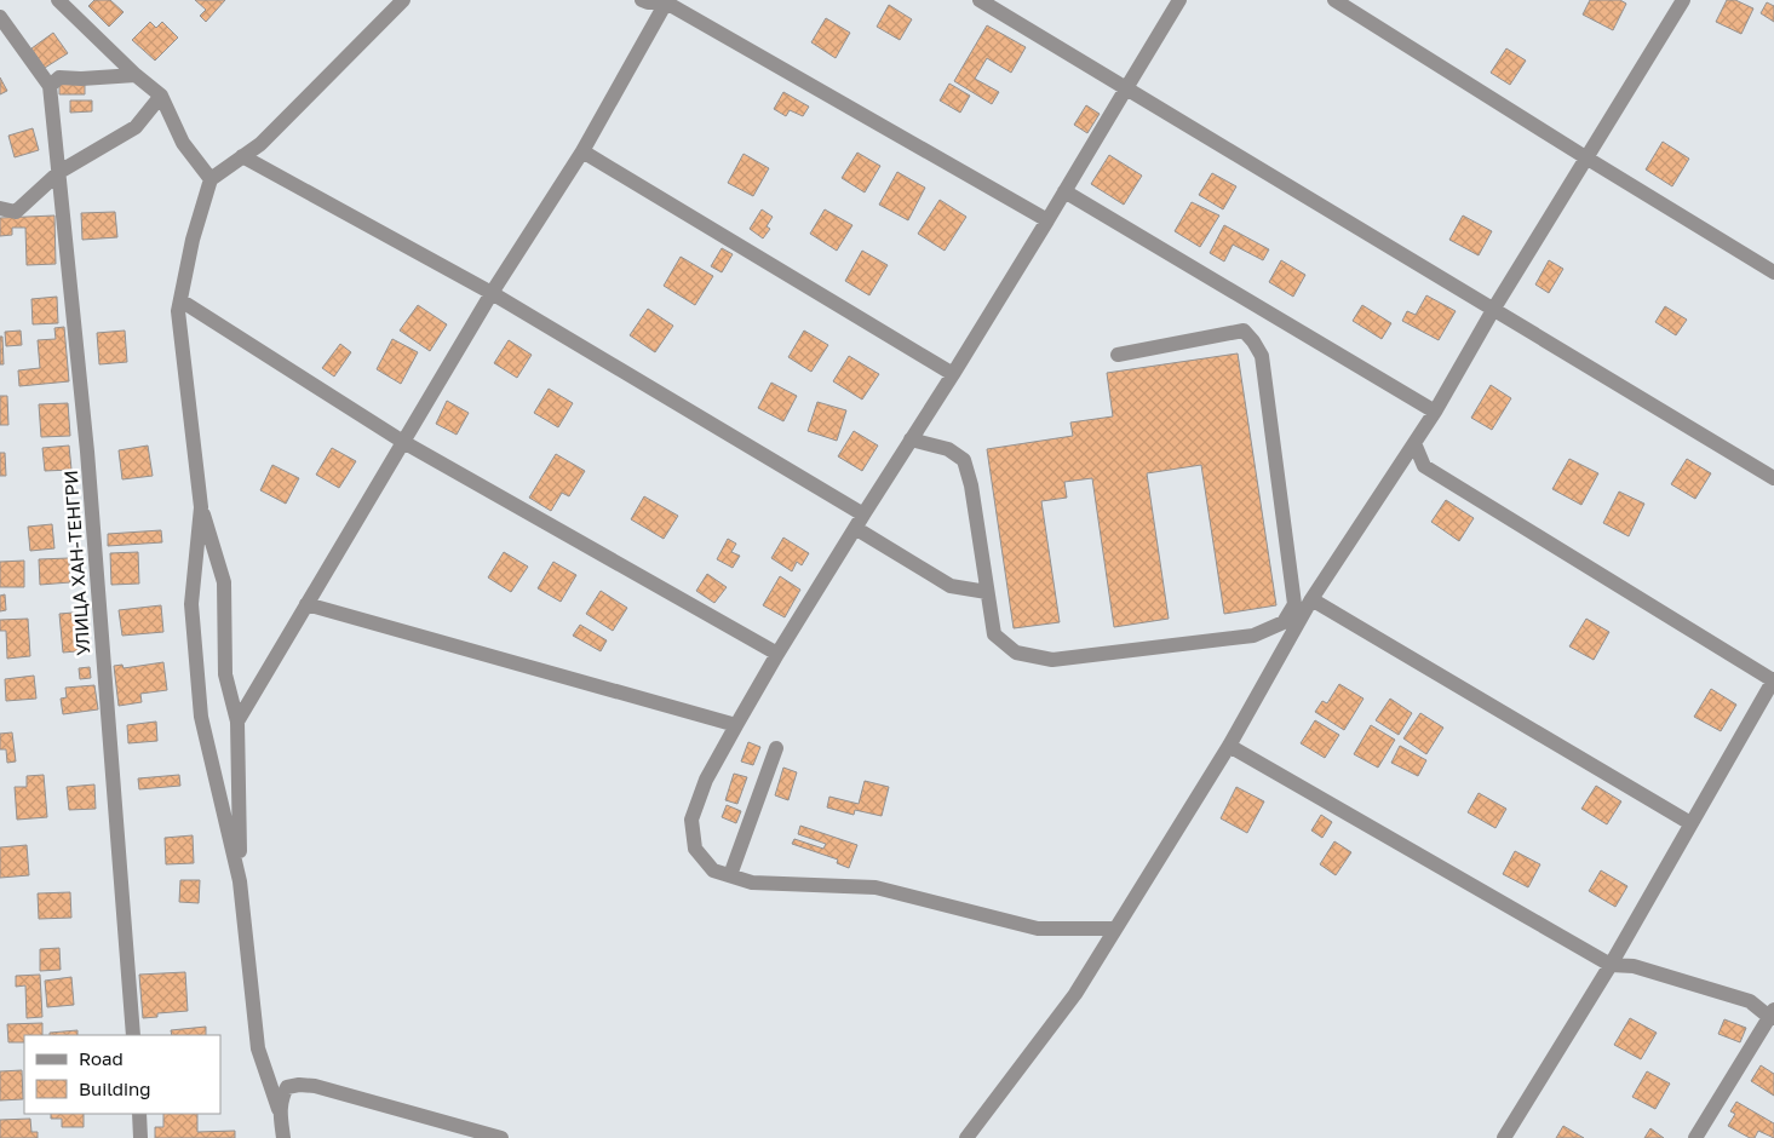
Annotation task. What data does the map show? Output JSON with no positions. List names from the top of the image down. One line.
{"streets":{"street":["УЛИЦА ХАН-ТЕНГРИ"]},"legend":["Road","Building"]}
